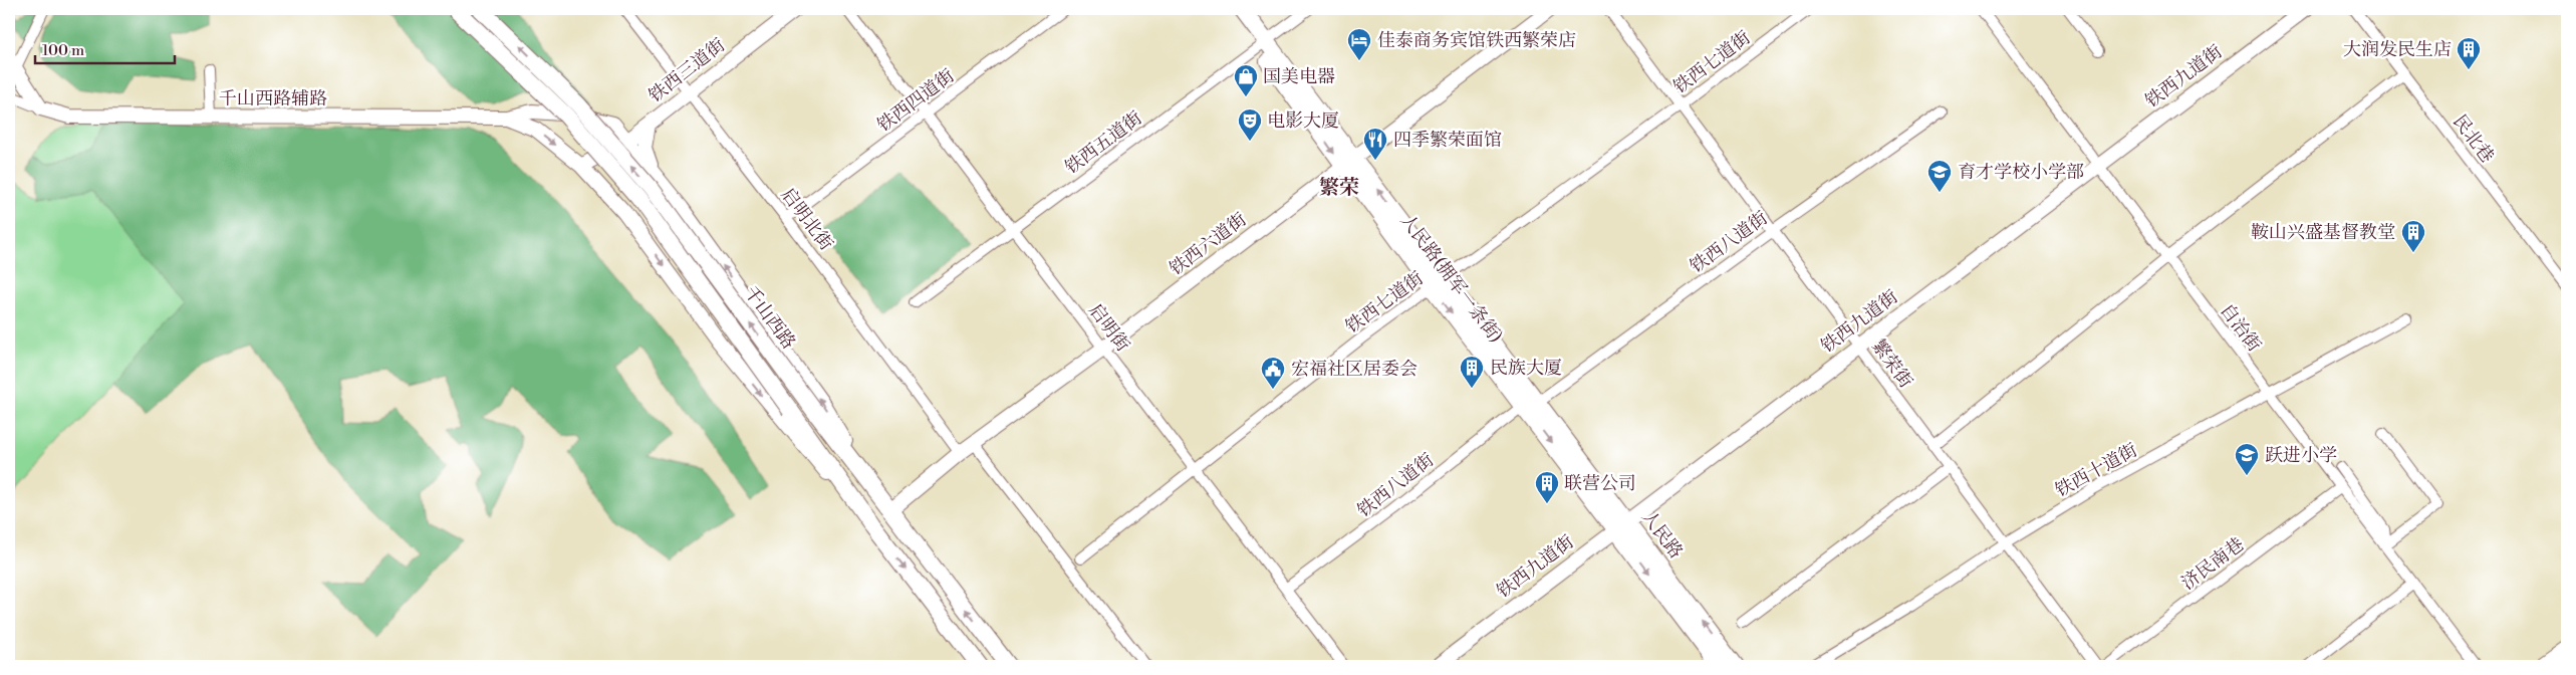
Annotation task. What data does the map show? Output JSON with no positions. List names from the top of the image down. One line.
{"streets":{"main road":["铁西三道街","铁西九道街","千山西路辅路","铁西六道街","人民路(拥军一条街)","千山西路","人民路"],"street":["铁西七道街","铁西四道街","民北巷","铁西五道街","启明北街","铁西八道街","启明街","自治街","繁荣街","铁西十道街","济民南巷"]},"crossings":[["铁西七道街","人民路(拥军一条街)"],["铁西七道街","启明街"],["铁西七道街","繁荣街"],["铁西三道街","启明北街"],["铁西九道街","人民路(拥军一条街)"],["铁西九道街","自治街"],["铁西九道街","繁荣街"],["铁西九道街","人民路"],["铁西四道街","启明北街"],["铁西四道街","启明街"],["铁西五道街","人民路(拥军一条街)"],["铁西五道街","启明街"],["启明北街","铁西六道街"],["铁西八道街","人民路(拥军一条街)"],["铁西八道街","启明街"],["铁西八道街","繁荣街"],["铁西六道街","人民路(拥军一条街)"],["铁西六道街","千山西路"],["铁西六道街","启明街"],["人民路(拥军一条街)","人民路"],["自治街","铁西十道街"],["自治街","济民南巷"],["繁荣街","铁西十道街"]],"one_way":["人民路"],"districts":["繁荣"],"places":{"hotel":["佳泰商务宾馆铁西繁荣店"],"building":["大润发民生店","鞍山兴盛基督教堂","民族大厦","联营公司"],"shop":["国美电器"],"theatre":["电影大厦"],"restaurant":["四季繁荣面馆"],"school or university":["育才学校小学部","跃进小学"],"public building":["宏福社区居委会"]},"scale_bar":"100 m"}
